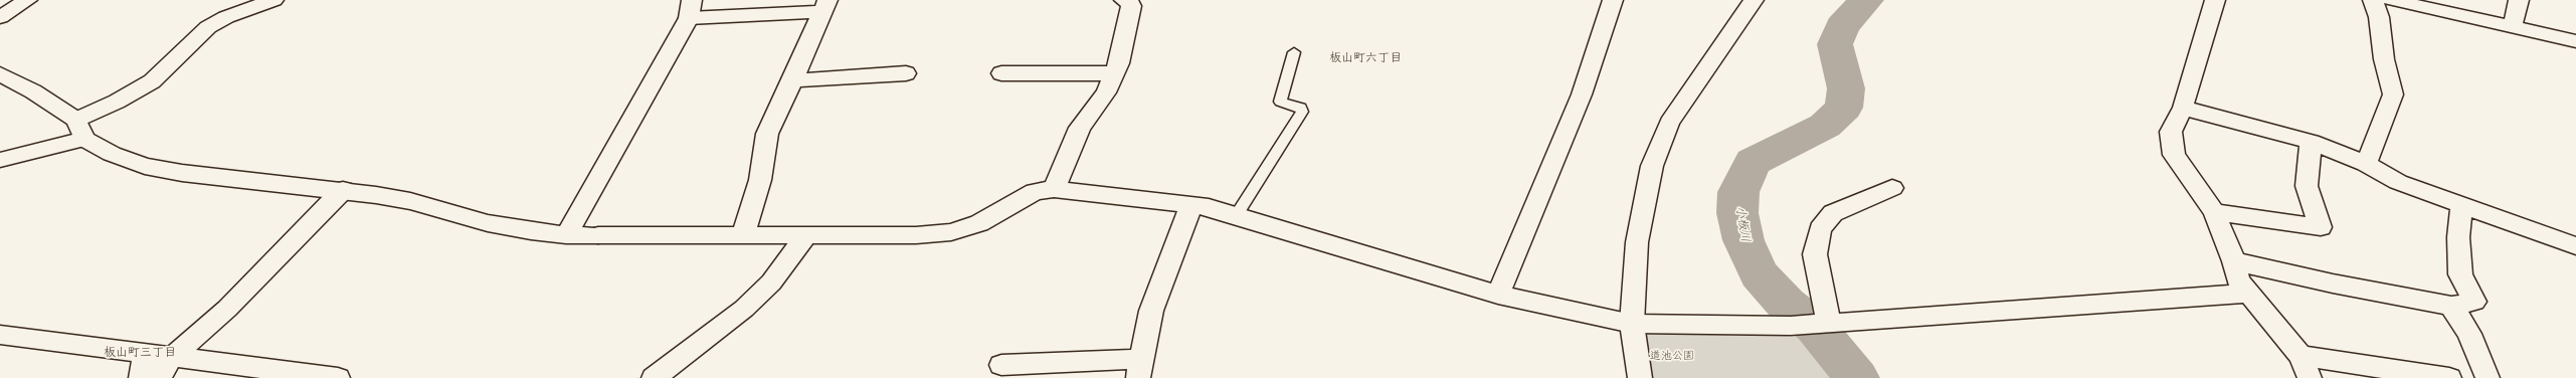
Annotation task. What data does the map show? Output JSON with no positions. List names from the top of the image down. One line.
{"districts":["板山町六丁目","板山町三丁目"],"water":["小板川"],"parks":["道池公園"]}
